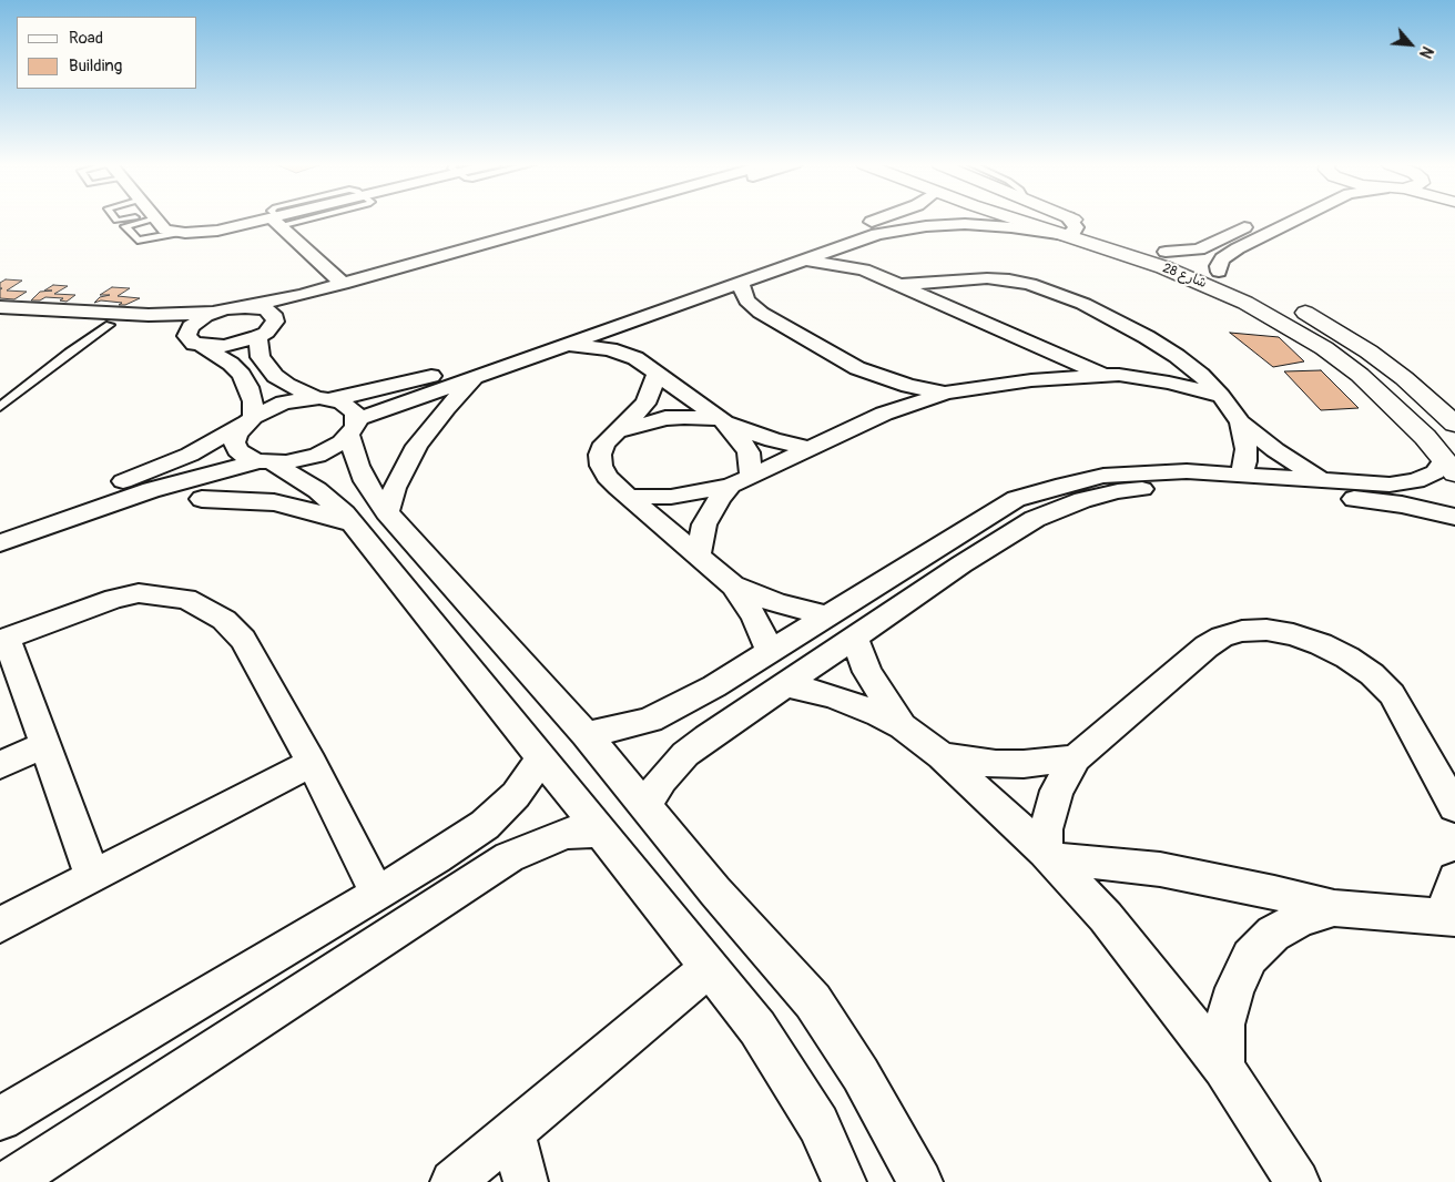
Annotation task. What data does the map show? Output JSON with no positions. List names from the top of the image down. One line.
{"streets":{"street":["شارع 28"]},"legend":["Road","Building"],"north":"bottom right"}
